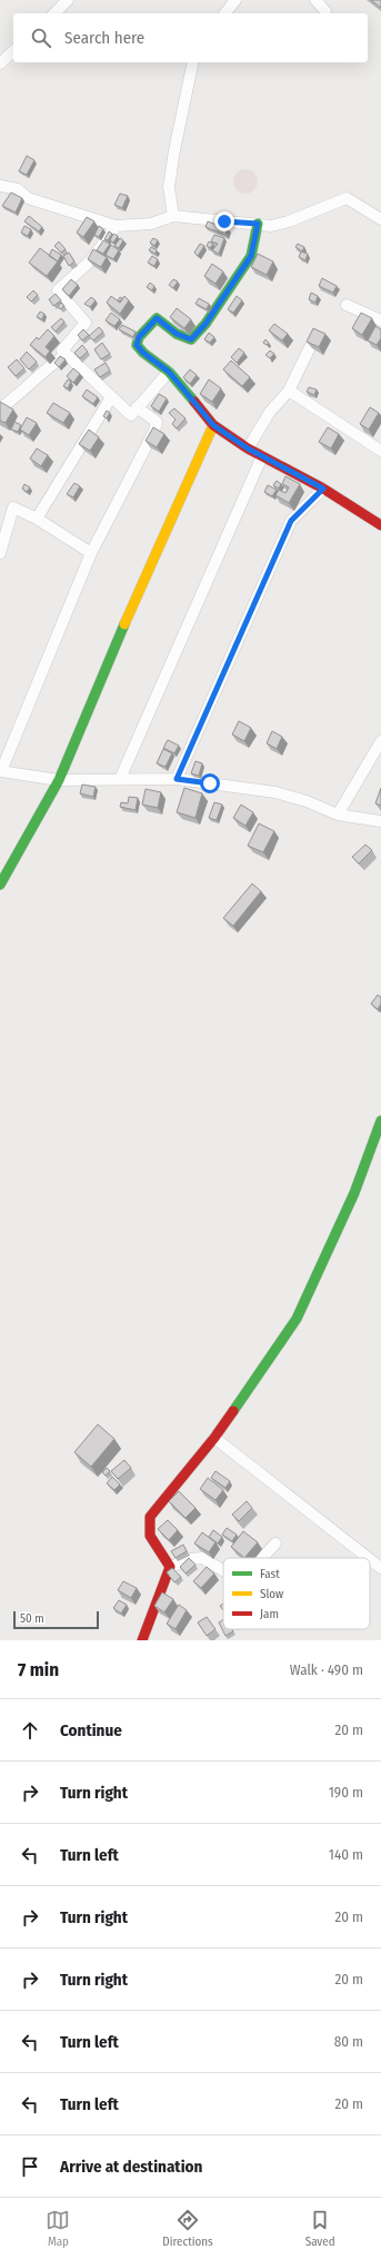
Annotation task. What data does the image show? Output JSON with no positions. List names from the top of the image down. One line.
{"legend":["Fast","Slow","Jam"],"scale_bar":"50 m","page":{"search":"Search here","scale":"50 m","heading":["7 min","Walk · 490 m"],"list":[["Continue","20 m"],["Turn right","190 m"],["Turn left","140 m"],["Turn right","20 m"],["Turn right","20 m"],["Turn left","80 m"],["Turn left","20 m"],"Arrive at destination"],"nav":["Map","Directions","Saved"]}}
